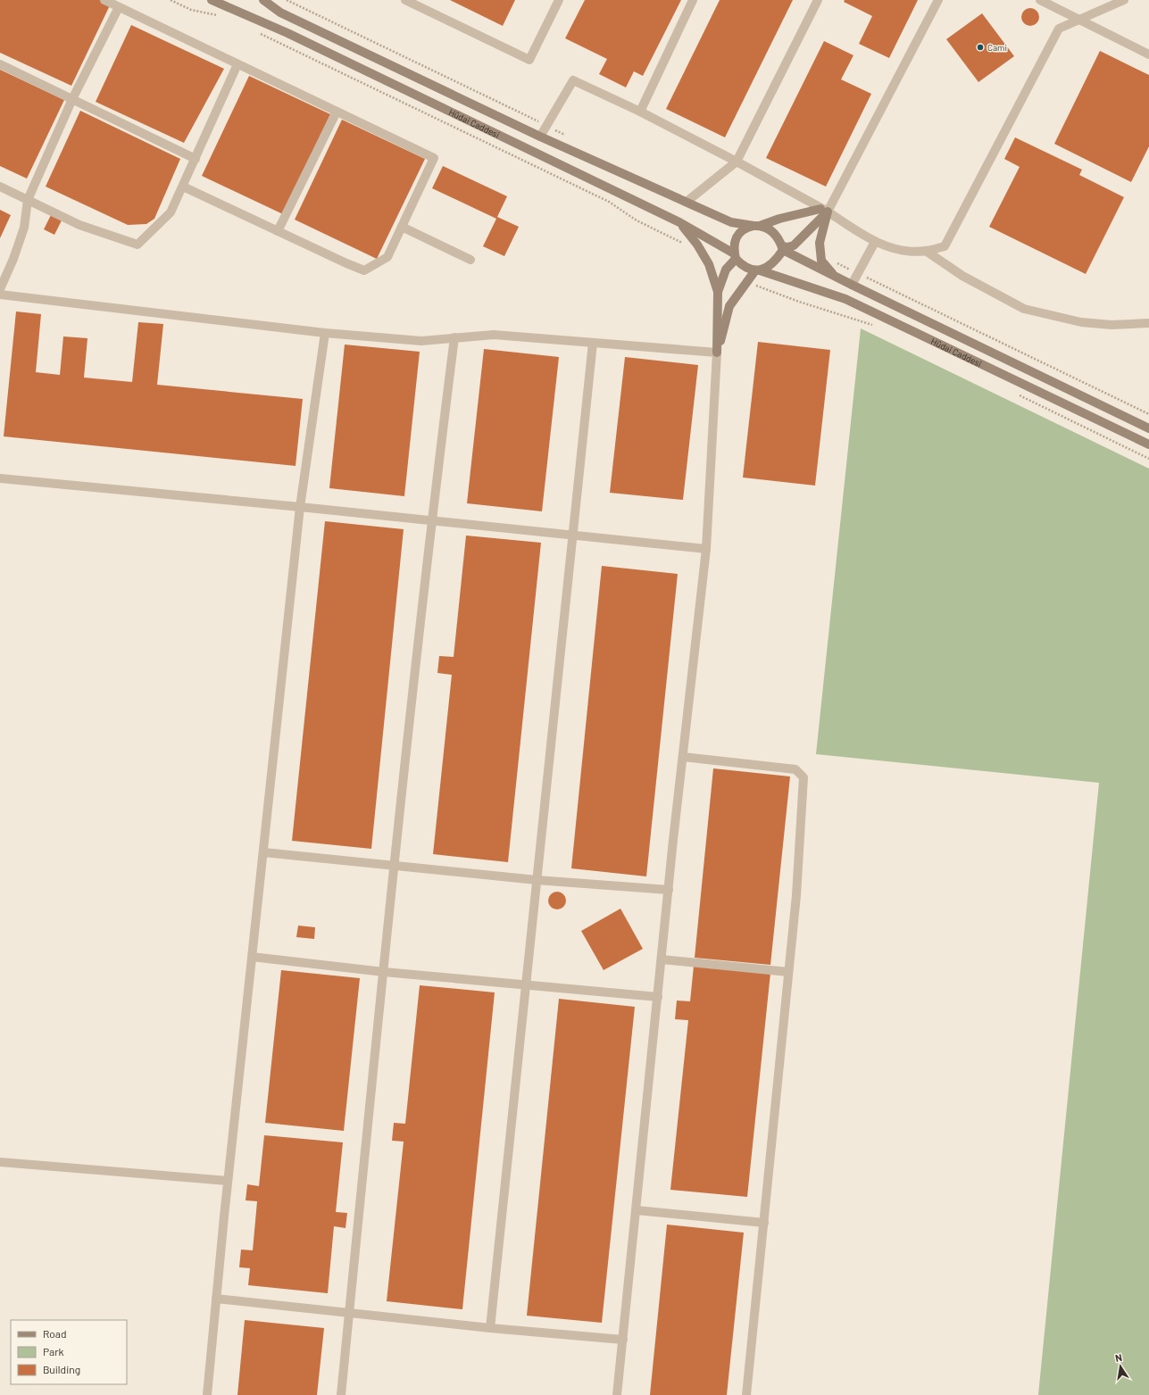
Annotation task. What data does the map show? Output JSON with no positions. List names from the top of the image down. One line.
{"streets":{"street":["Hüdai Caddesi"]},"places":["Cami"],"legend":["Road","Park","Building"],"north":"top"}
